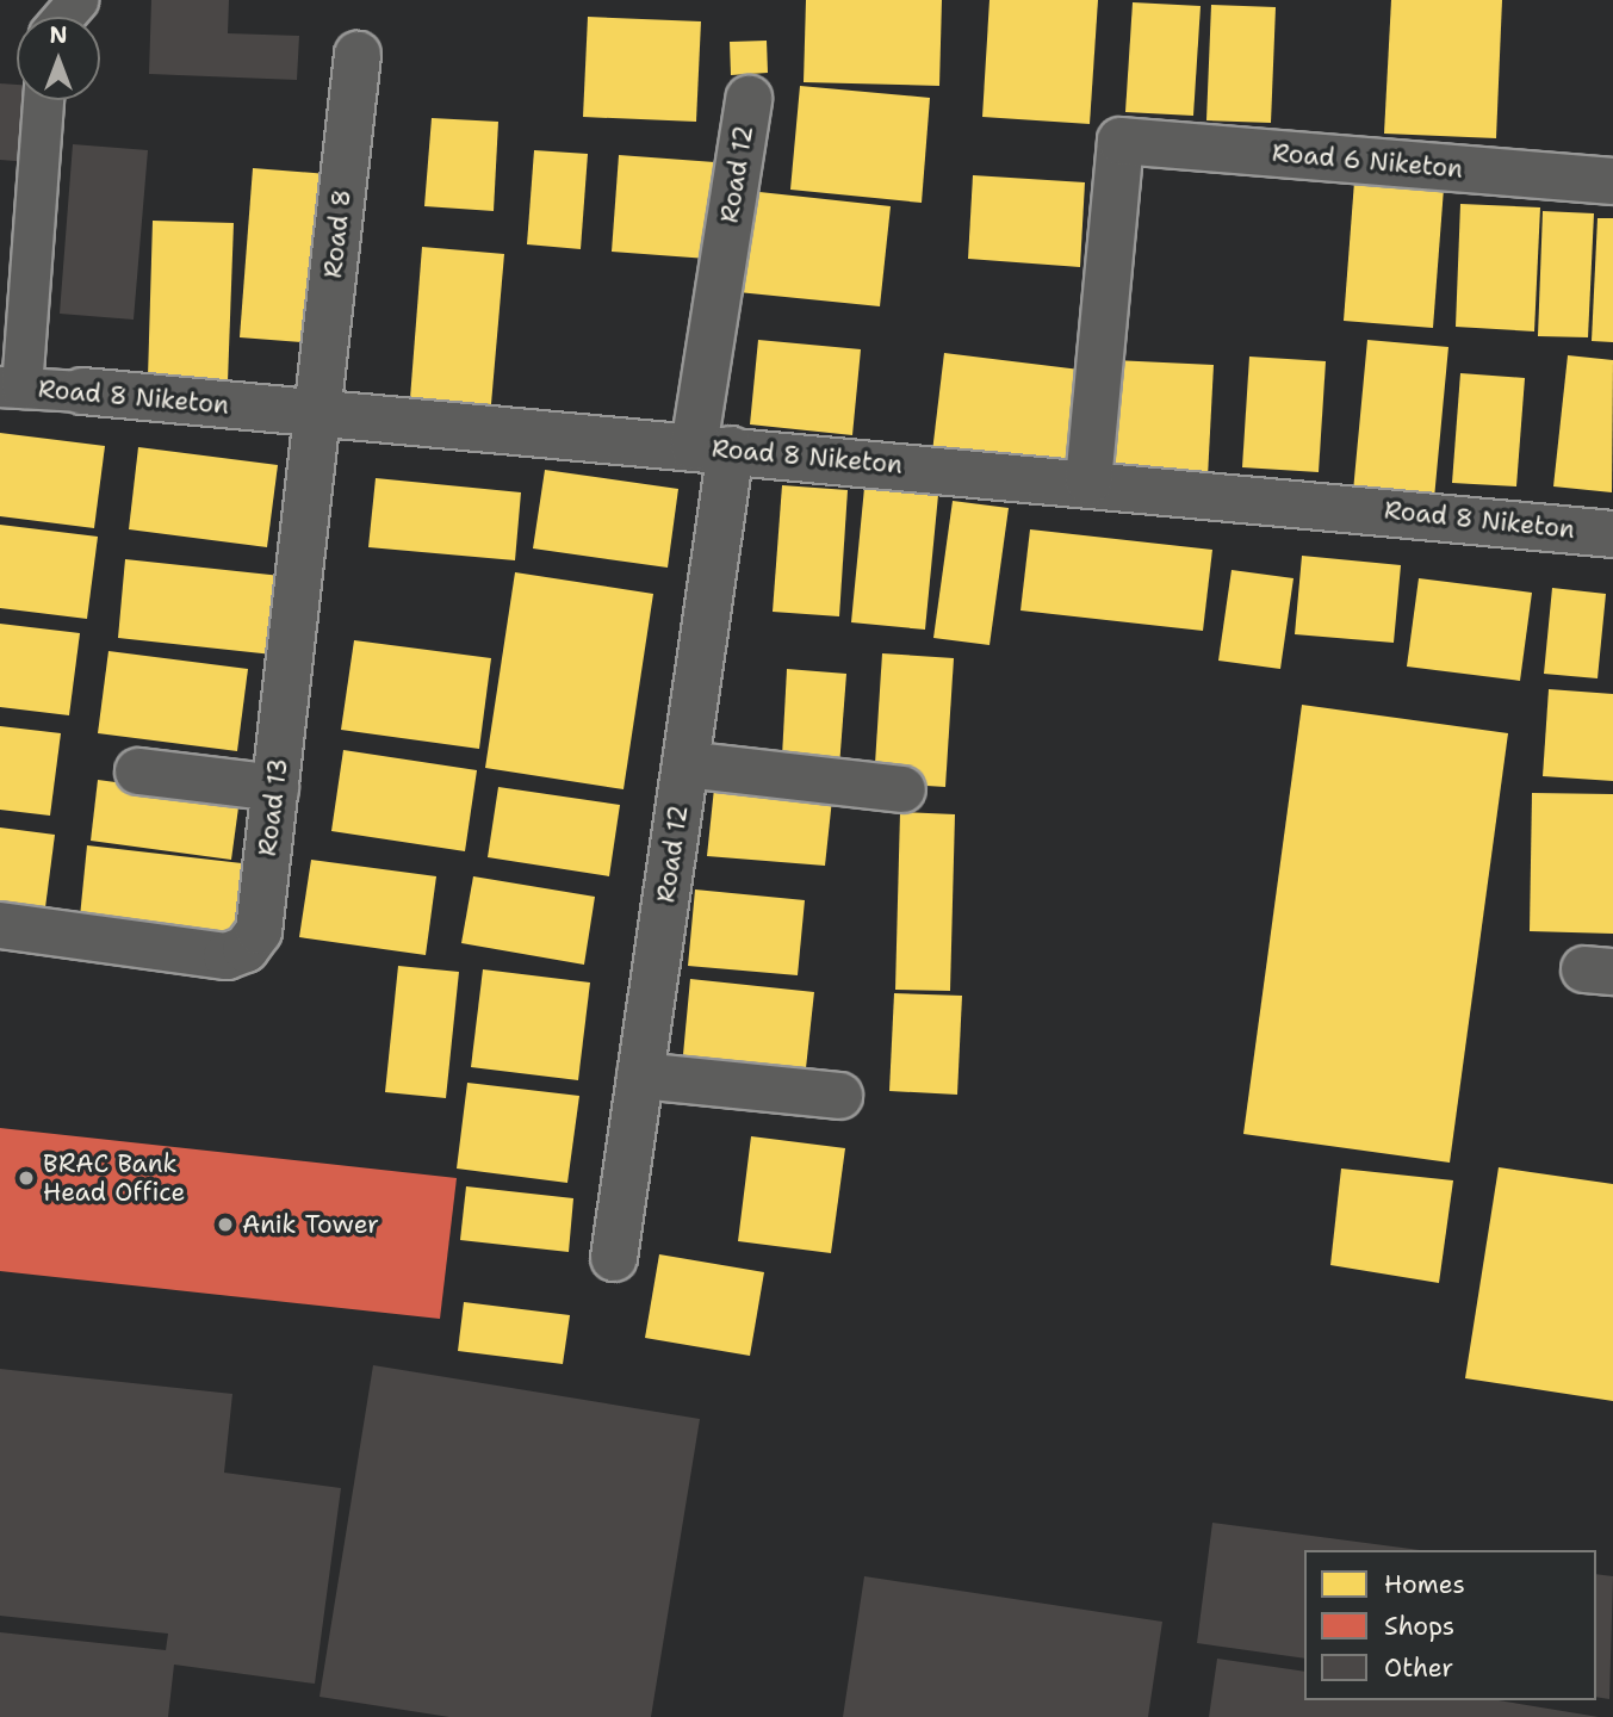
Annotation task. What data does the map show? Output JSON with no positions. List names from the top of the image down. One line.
{"streets":{"street":["Road 6 Niketon","Road 12","Road 8","Road 8 Niketon","Road 13"]},"crossings":[["Road 6 Niketon","Road 8 Niketon"],["Road 12","Road 8 Niketon"],["Road 8","Road 8 Niketon"],["Road 8","Road 13"],["Road 8 Niketon","Road 13"]],"places":["BRAC Bank Head Office","Anik Tower"],"legend":["Homes","Shops","Other"],"north":"top"}
